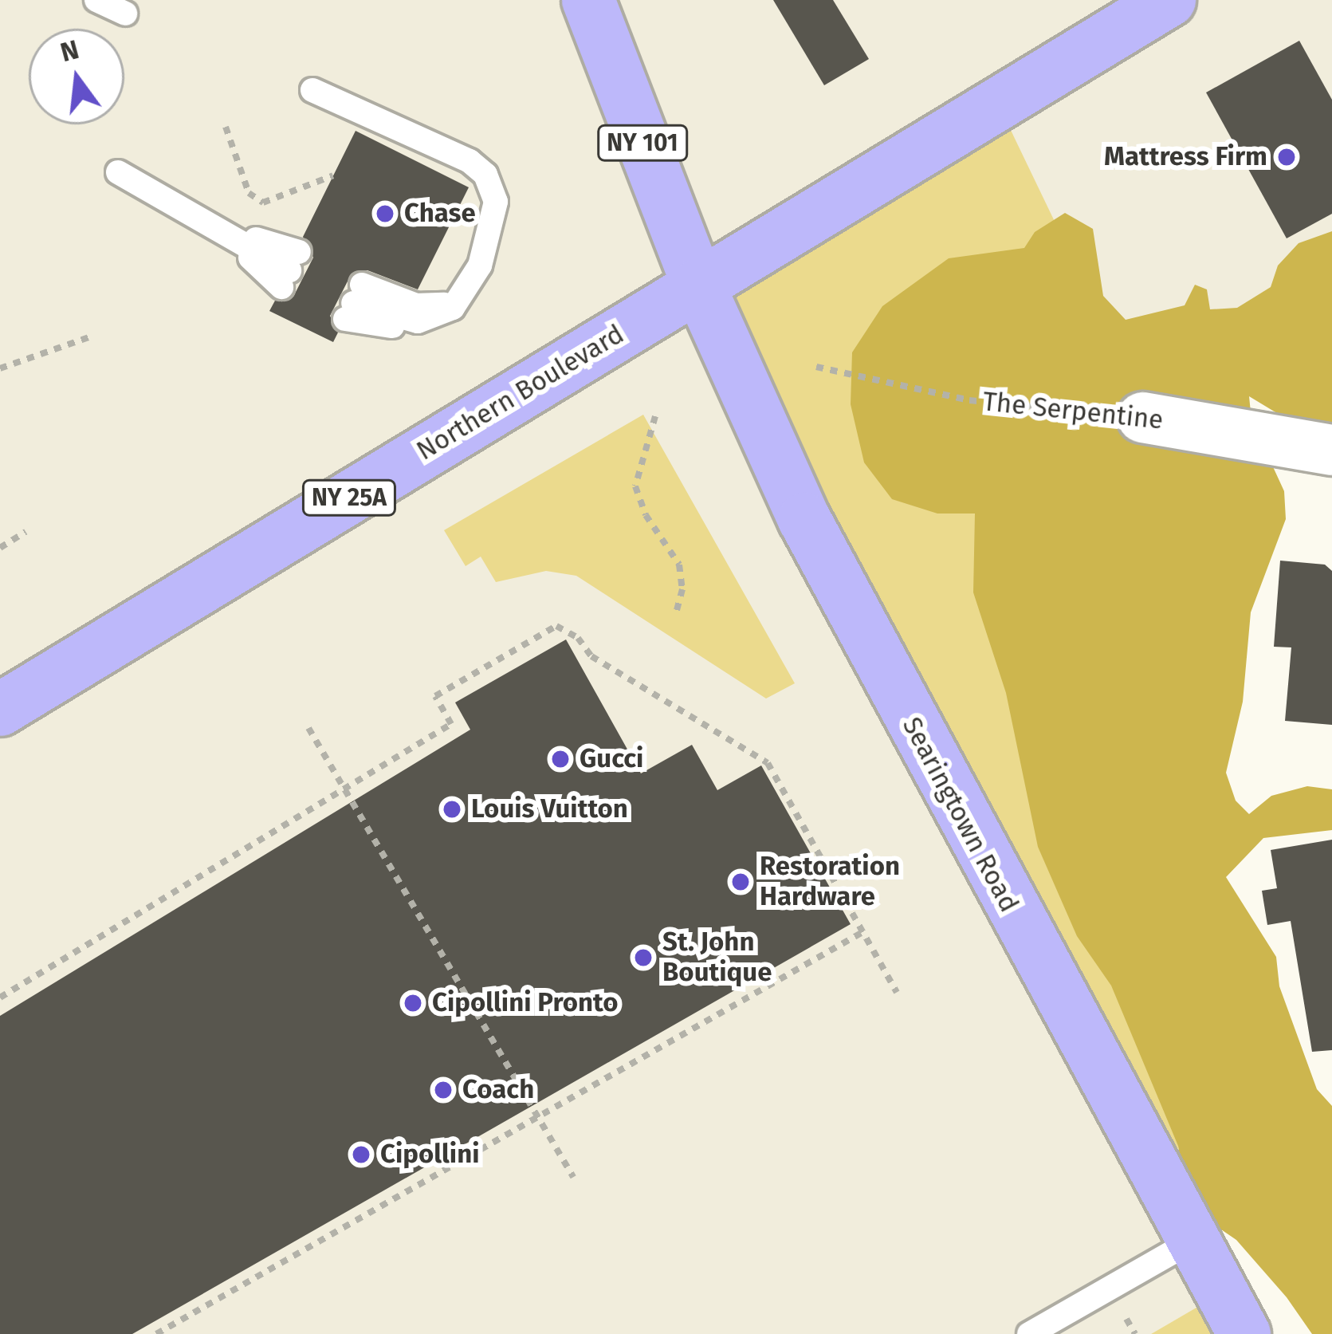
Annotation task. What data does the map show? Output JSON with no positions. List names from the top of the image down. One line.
{"streets":{"main road":["NY 101","Northern Boulevard","NY 25A","Searingtown Road"],"street":["The Serpentine"]},"crossings":[["NY 101","Northern Boulevard"],["NY 101","NY 25A"],["NY 101","Searingtown Road"],["Northern Boulevard","NY 25A"],["Northern Boulevard","Searingtown Road"],["NY 25A","Searingtown Road"]],"places":["Mattress Firm","Chase","Gucci","Louis Vuitton","Restoration Hardware","St. John Boutique","Cipollini Pronto","Coach","Cipollini"],"north":"top"}
